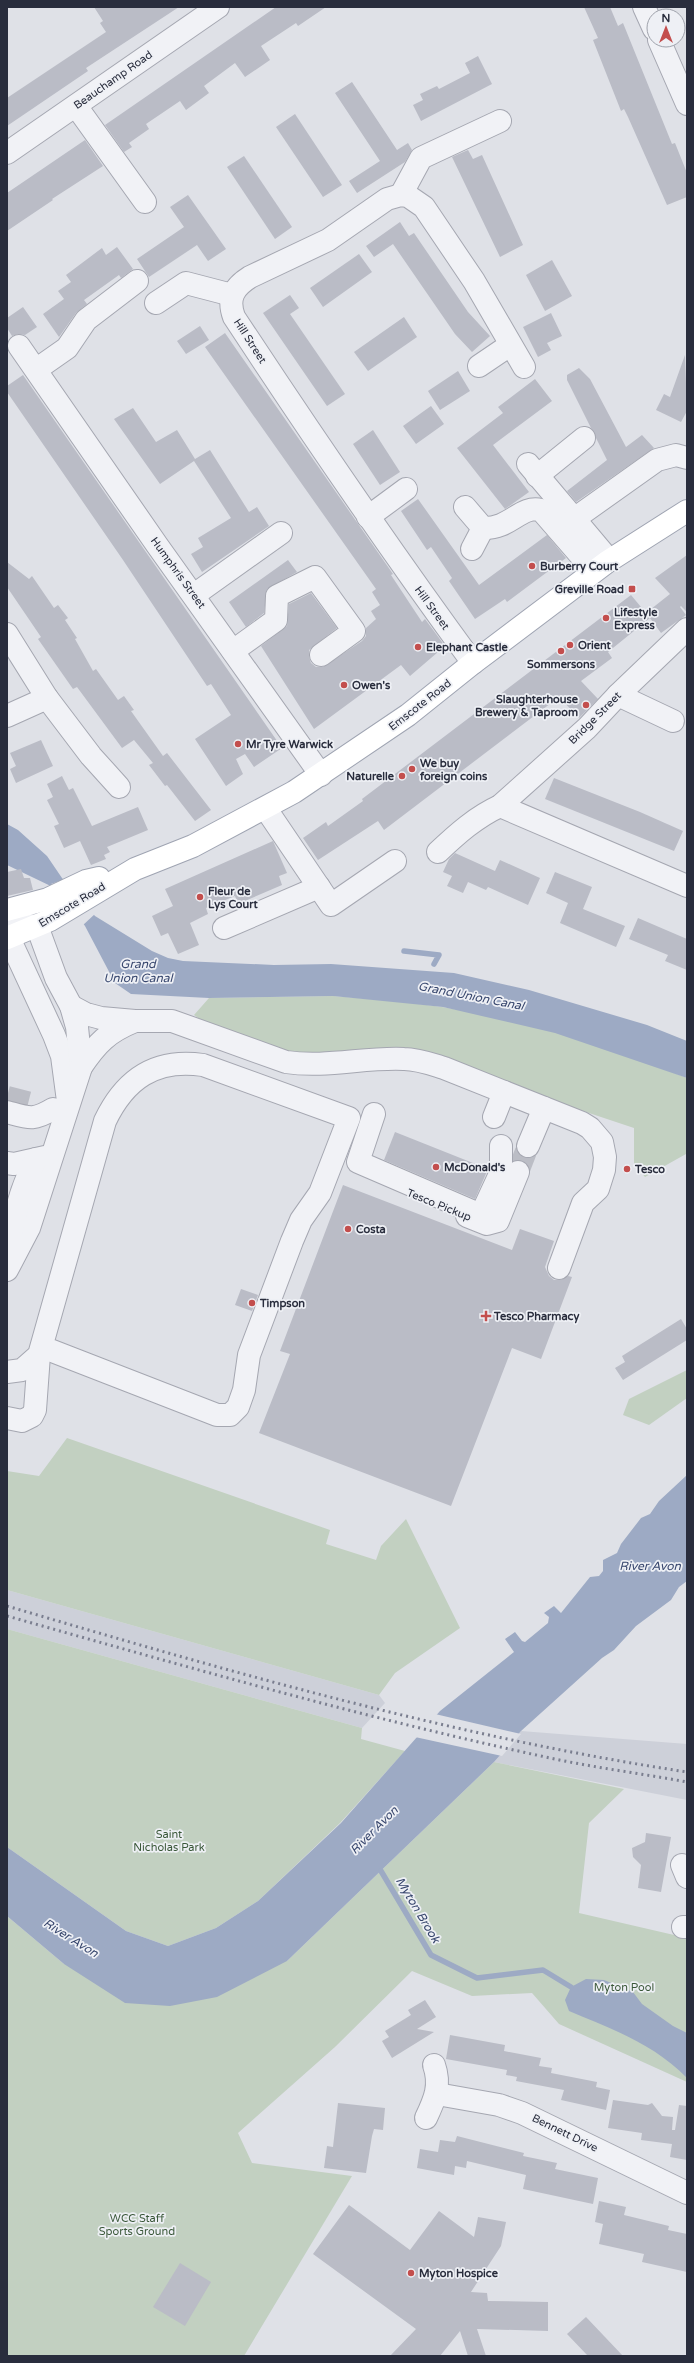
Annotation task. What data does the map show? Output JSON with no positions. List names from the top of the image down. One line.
{"streets":{"main road":["Emscote Road"],"street":["Beauchamp Road","Hill Street","Humphris Street","Bridge Street","Tesco Pickup","Bennett Drive"]},"crossings":[["Hill Street","Emscote Road"],["Humphris Street","Emscote Road"]],"water":["Grand Union Canal","River Avon","Myton Brook"],"parks":["Saint Nicholas Park","Myton Pool","WCC Staff Sports Ground"],"places":{"other":["Burberry Court","Lifestyle Express","Orient","Elephant Castle","Sommersons","Owen's","Slaughterhouse Brewery & Taproom","Mr Tyre Warwick","We buy foreign coins","Naturelle","Fleur de Lys Court","McDonald's","Tesco","Costa","Timpson","Myton Hospice"],"transit":["Greville Road"],"health":["Tesco Pharmacy"]},"north":"top"}
